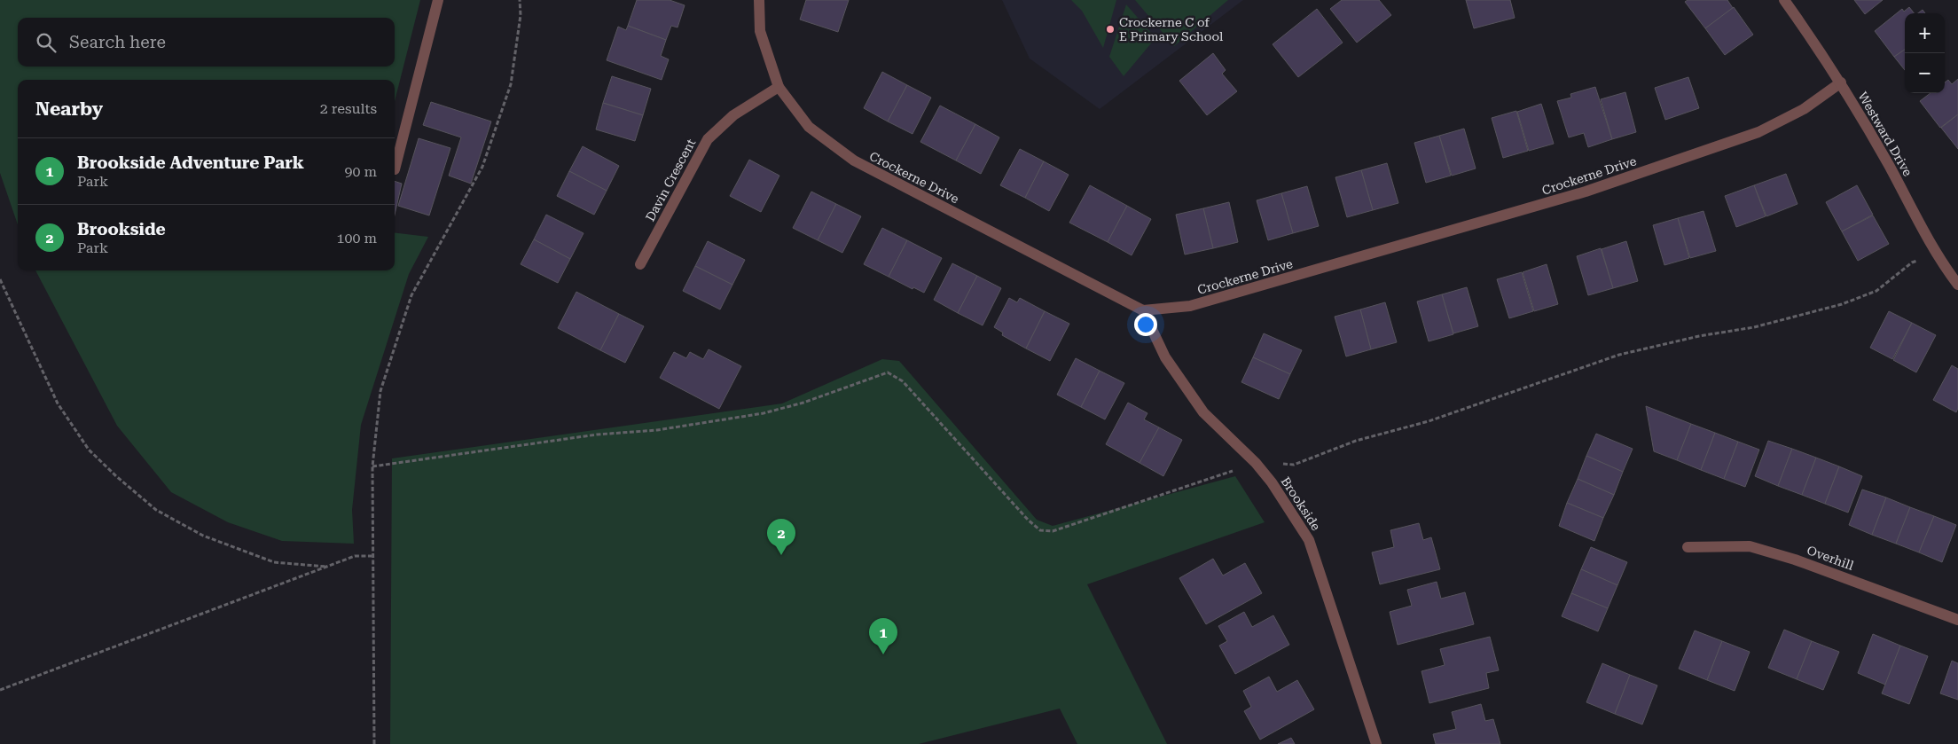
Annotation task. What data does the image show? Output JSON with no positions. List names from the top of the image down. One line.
{"streets":{"street":["Westward Drive","Crockerne Drive","Davin Crescent","Brookside","Overhill"]},"crossings":[["Westward Drive","Crockerne Drive"],["Crockerne Drive","Davin Crescent"],["Crockerne Drive","Brookside"]],"places":["Crockerne C of E Primary School"],"page":{"map_buttons":["+","−"],"search":"Search here","heading":["Nearby","2 results"],"list":[{"mark":"1","name":"Brookside Adventure Park","note":"Park","value":"90 m"},{"mark":"2","name":"Brookside","note":"Park","value":"100 m"}],"pins":["2","1"]}}
